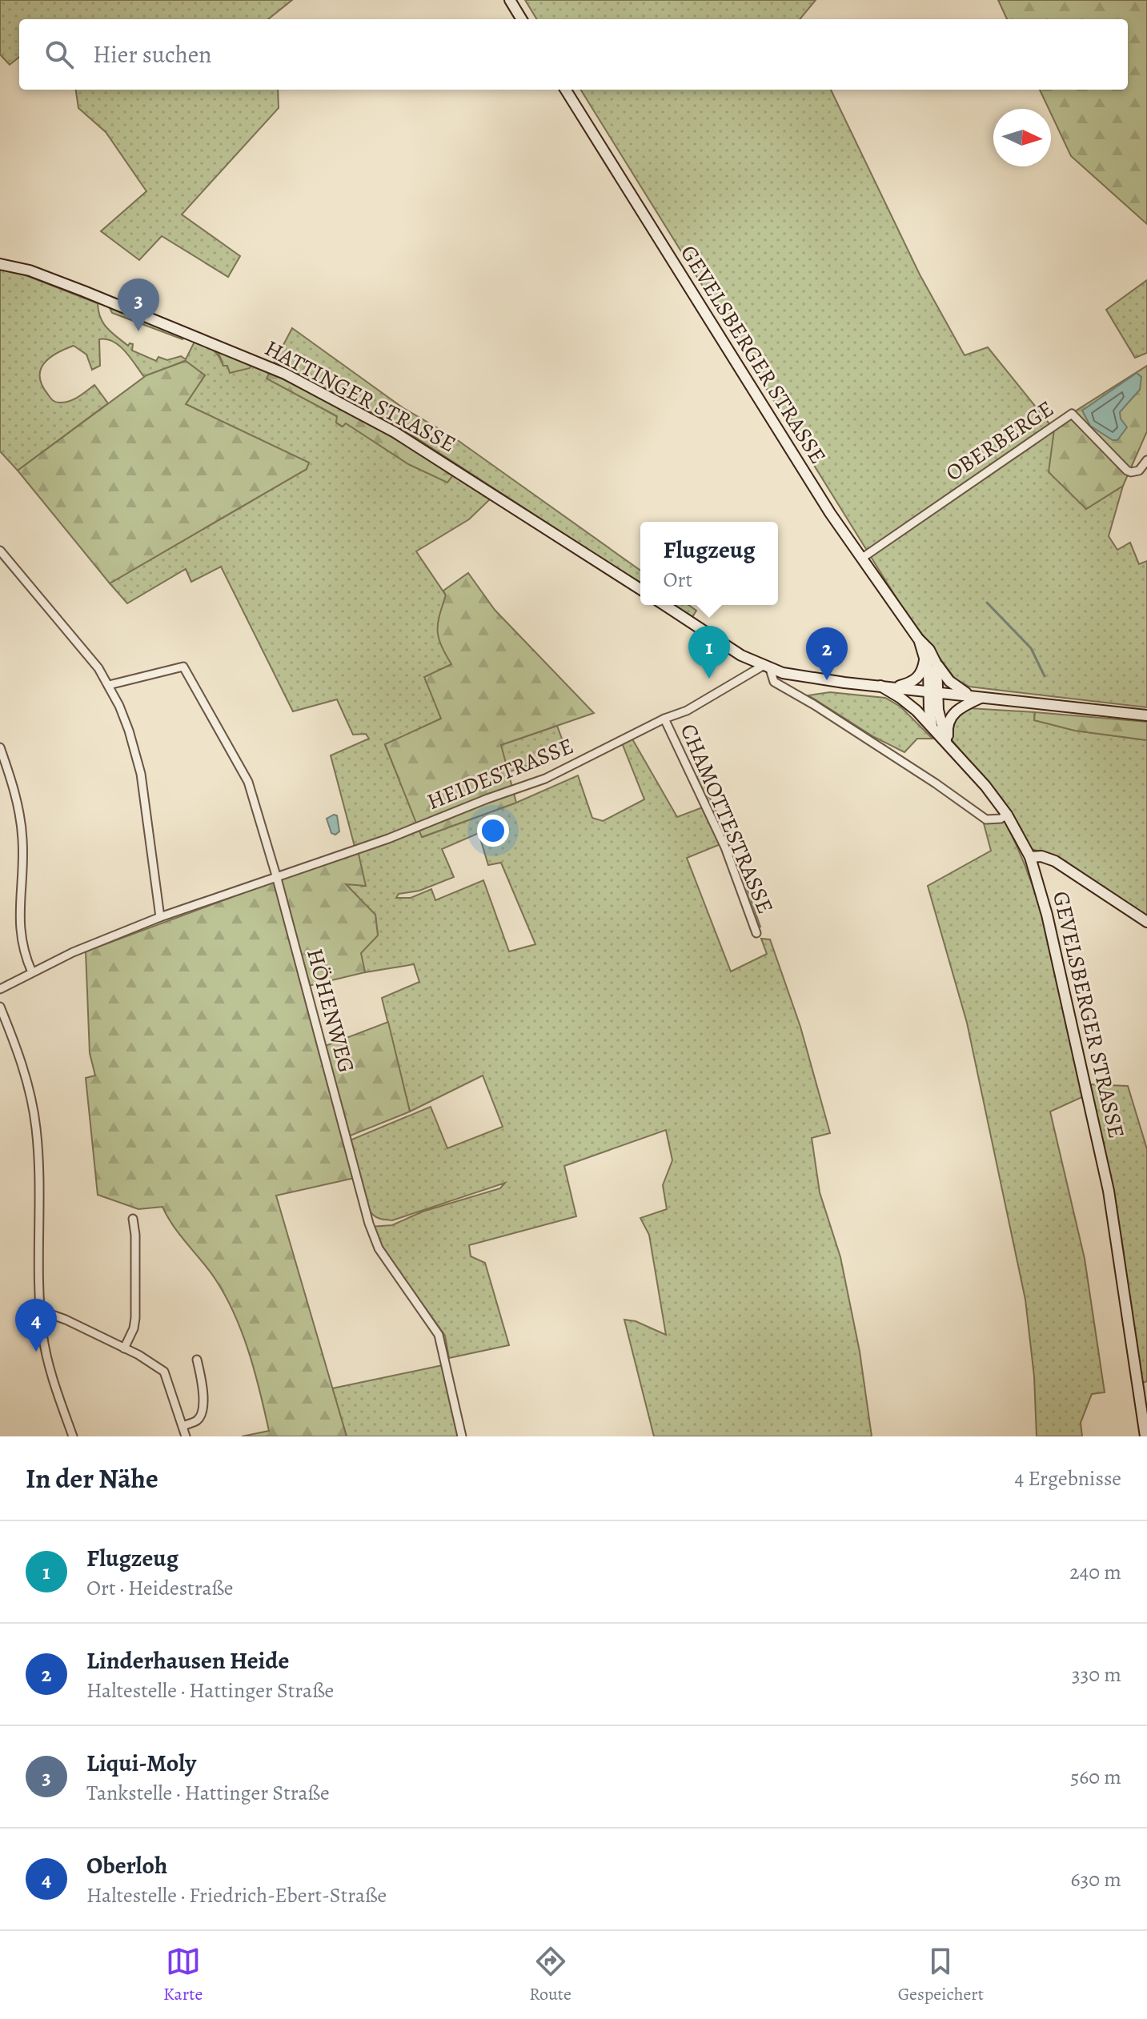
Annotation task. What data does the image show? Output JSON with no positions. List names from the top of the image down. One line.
{"streets":{"main road":["GEVELSBERGER STRASSE","HATTINGER STRASSE"],"street":["OBERBERGE","HEIDESTRASSE","CHAMOTTESTRASSE","HÖHENWEG"]},"crossings":[["GEVELSBERGER STRASSE","OBERBERGE"],["HEIDESTRASSE","CHAMOTTESTRASSE"],["HEIDESTRASSE","HÖHENWEG"]],"north":"right","page":{"search":"Hier suchen","pins":["3","1","2","4"],"popup":["Flugzeug","Ort"],"heading":["In der Nähe","4 Ergebnisse"],"list":[{"mark":"1","name":"Flugzeug","note":"Ort · Heidestraße","value":"240 m"},{"mark":"2","name":"Linderhausen Heide","note":"Haltestelle · Hattinger Straße","value":"330 m"},{"mark":"3","name":"Liqui-Moly","note":"Tankstelle · Hattinger Straße","value":"560 m"},{"mark":"4","name":"Oberloh","note":"Haltestelle · Friedrich-Ebert-Straße","value":"630 m"}],"nav":["Karte","Route","Gespeichert"]}}
